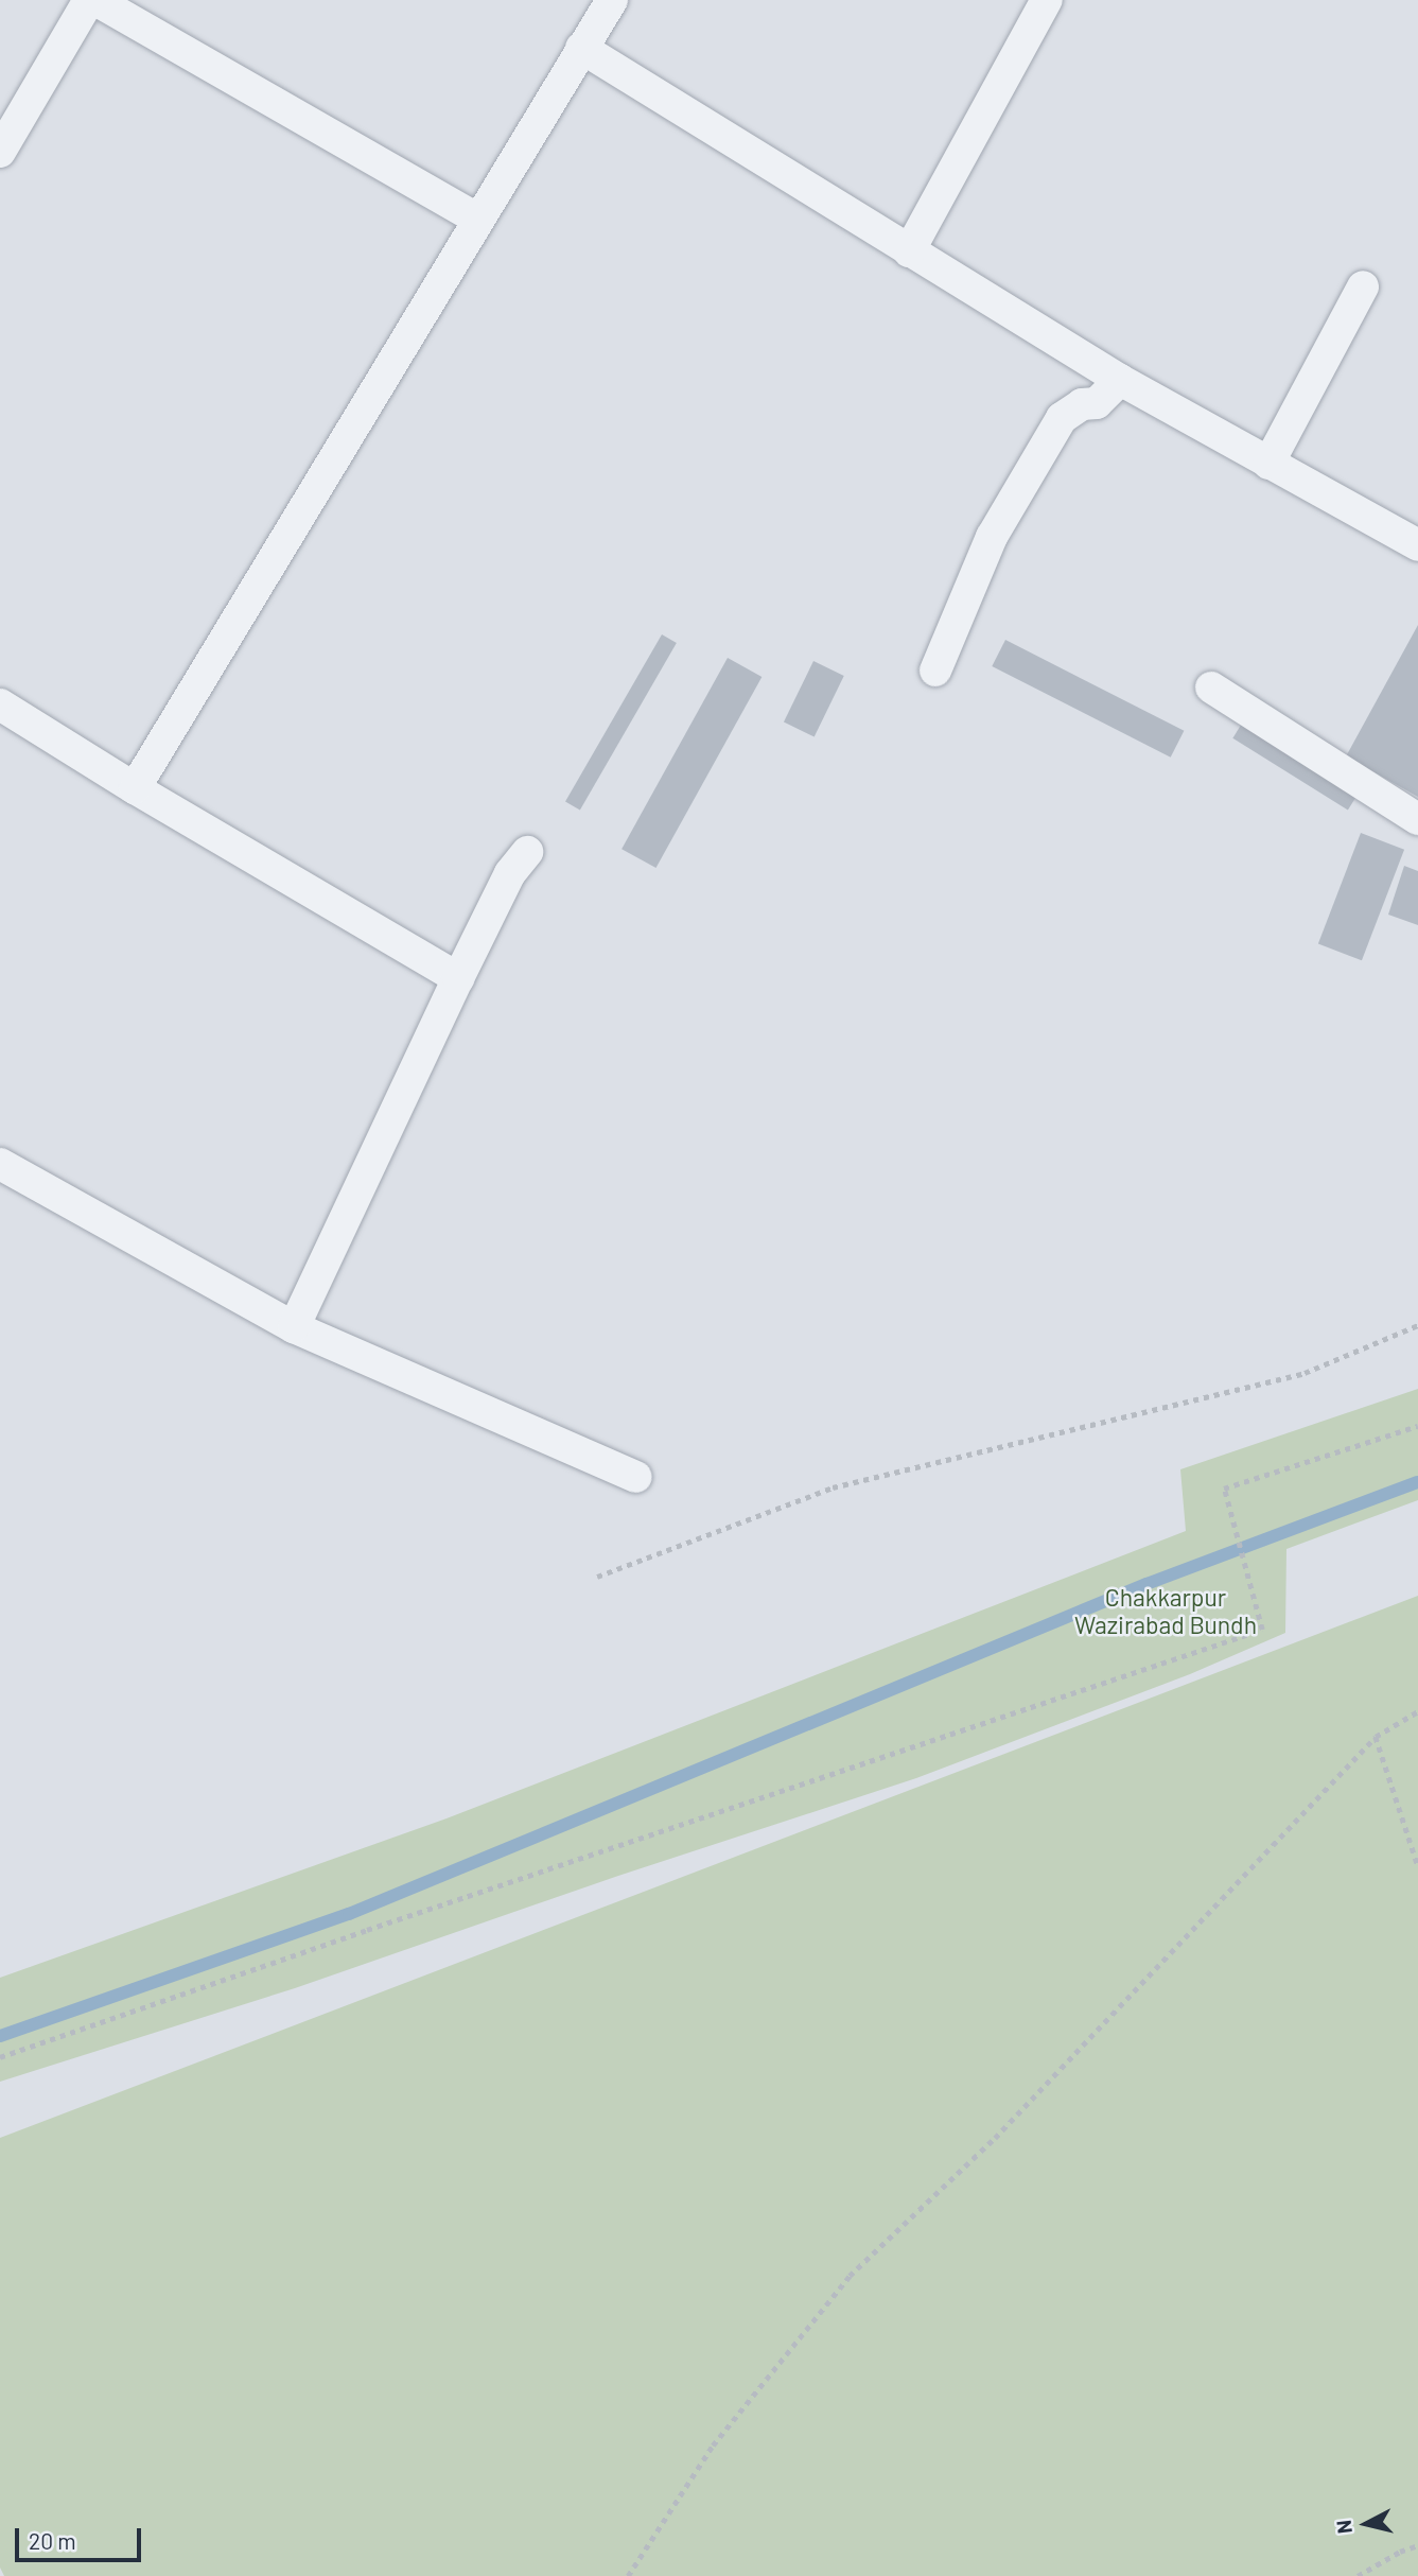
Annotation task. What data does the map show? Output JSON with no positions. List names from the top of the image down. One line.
{"parks":["Chakkarpur Wazirabad Bundh"],"scale_bar":"20 m","north":"left"}
